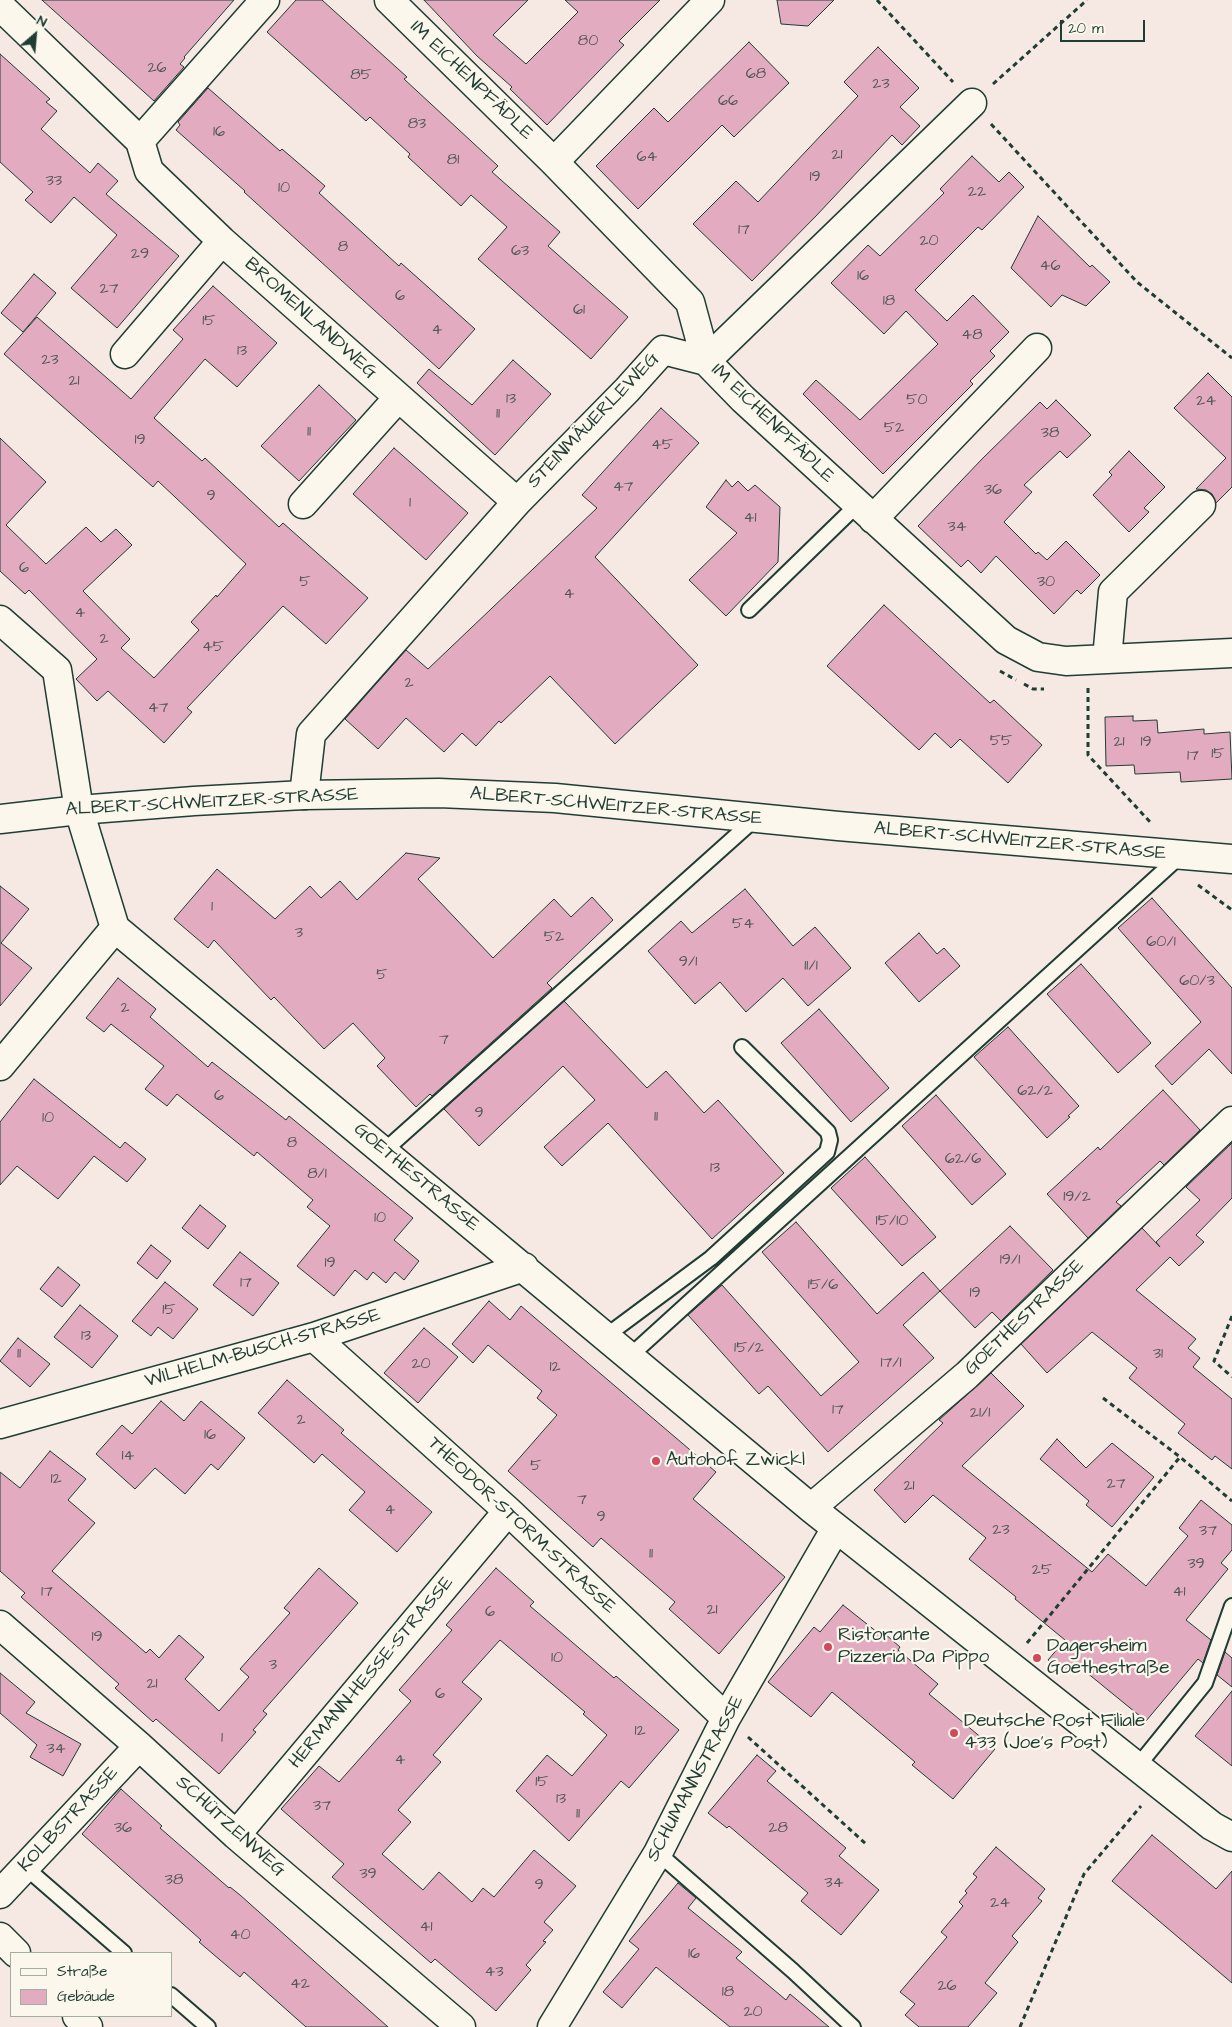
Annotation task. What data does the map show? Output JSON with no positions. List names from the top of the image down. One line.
{"streets":{"street":["IM EICHENPFÄDLE","BROMENLANDWEG","STEINMÄUERLEWEG","ALBERT-SCHWEITZER-STRASSE","GOETHESTRASSE","WILHELM-BUSCH-STRASSE","THEODOR-STORM-STRASSE","HERMANN-HESSE-STRASSE","SCHUMANNSTRASSE","KOLBSTRASSE","SCHÜTZENWEG"]},"crossings":[["IM EICHENPFÄDLE","STEINMÄUERLEWEG"],["BROMENLANDWEG","STEINMÄUERLEWEG"],["STEINMÄUERLEWEG","ALBERT-SCHWEITZER-STRASSE"],["GOETHESTRASSE","WILHELM-BUSCH-STRASSE"],["GOETHESTRASSE","SCHUMANNSTRASSE"],["WILHELM-BUSCH-STRASSE","THEODOR-STORM-STRASSE"],["THEODOR-STORM-STRASSE","HERMANN-HESSE-STRASSE"],["THEODOR-STORM-STRASSE","SCHUMANNSTRASSE"],["HERMANN-HESSE-STRASSE","SCHÜTZENWEG"],["KOLBSTRASSE","SCHÜTZENWEG"]],"places":["Autohof Zwickl","Ristorante Pizzeria Da Pippo","Dagersheim Goethestraße","Deutsche Post Filiale 433 (Joe's Post)"],"house_numbers":["80","26","68","85","23","66","83","16","21","64","81","19","33","10","22","17","20","8","63","29","46","16","27","6","18","61","15","4","48","13","23","21","13","50","24","11","52","11","38","19","45","47","36","9","1","41","34","6","5","30","4","4","2","45","2","47","55","21","19","15","17","1","54","3","52","60/1","9/1","11/1","5","60/3","2","7","62/2","6","9","11","10","8","62/6","13","8/1","19/2","10","15/10","19/1","19","17","15/6","19","15","13","15/2","11","31","17/1","20","12","17","21/1","2","16","14","5","12","27","21","7","4","9","23","37","11","39","25","17","41","21","6","19","10","3","21","6","12","1","34","4","15","13","37","11","36","28","39","38","34","9","24","41","40","16","43","42","26","18","20"],"legend":["Straße","Gebäude"],"scale_bar":"20 m","north":"top right"}
